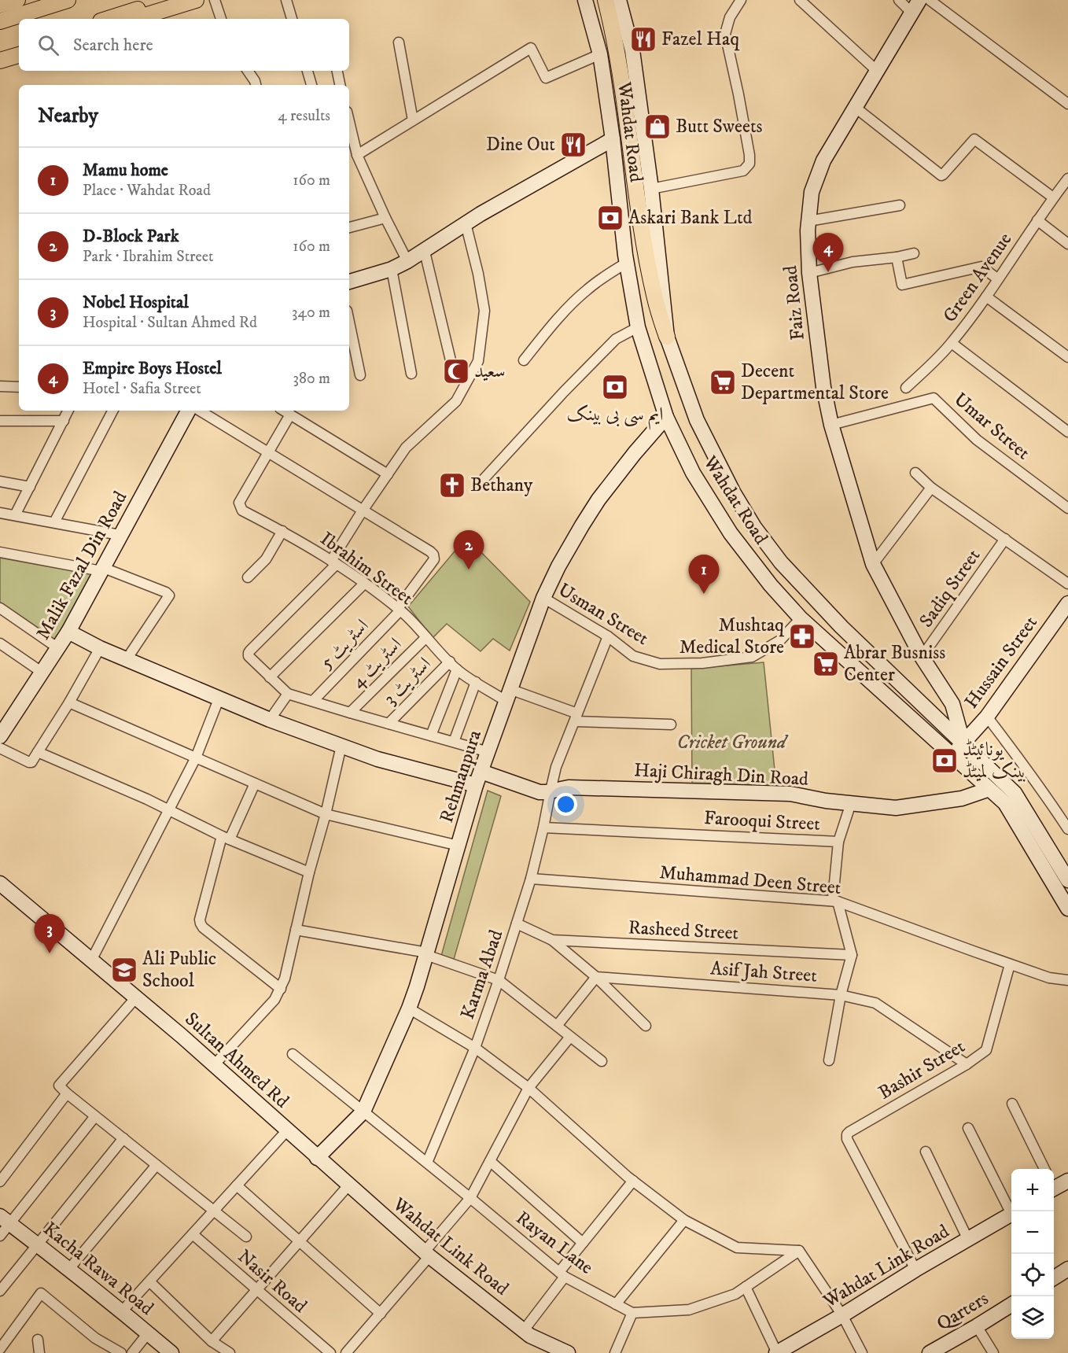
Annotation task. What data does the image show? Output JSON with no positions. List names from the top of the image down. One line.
{"streets":{"street":["Wahdat Road","Green Avenue","Faiz Road","Umar Street","Malik Fazal Din Road","Ibrahim Street","Sadiq Street","Usman Street","اسٹریٹ 5","Hussain Street","اسٹریٹ 4","اسٹریٹ 3","Haji Chiragh Din Road","Rehmanpura","Farooqui Street","Muhammad Deen Street","Rasheed Street","Asif Jah Street","Karma Abad","Sultan Ahmed Rd","Bashir Street","Rayan Lane","Wahdat Link Road","Kacha Rawa Road","Nasir Road","Qarters"]},"crossings":[["Wahdat Road","Faiz Road"],["Wahdat Road","Usman Street"],["Wahdat Road","Hussain Street"],["Wahdat Road","Haji Chiragh Din Road"],["Wahdat Road","Rehmanpura"],["Faiz Road","Umar Street"],["Faiz Road","Sadiq Street"],["Faiz Road","Hussain Street"],["Ibrahim Street","اسٹریٹ 5"],["Ibrahim Street","اسٹریٹ 4"],["Ibrahim Street","اسٹریٹ 3"],["Ibrahim Street","Rehmanpura"],["Ibrahim Street","Karma Abad"],["Usman Street","Rehmanpura"],["Usman Street","Karma Abad"],["Haji Chiragh Din Road","Rehmanpura"],["Haji Chiragh Din Road","Karma Abad"],["Rehmanpura","Sultan Ahmed Rd"],["Rehmanpura","Rayan Lane"],["Rehmanpura","Wahdat Link Road"],["Farooqui Street","Muhammad Deen Street"],["Farooqui Street","Rasheed Street"],["Farooqui Street","Karma Abad"],["Muhammad Deen Street","Karma Abad"],["Muhammad Deen Street","Bashir Street"],["Rasheed Street","Karma Abad"],["Asif Jah Street","Bashir Street"],["Karma Abad","Rayan Lane"],["Sultan Ahmed Rd","Wahdat Link Road"],["Bashir Street","Wahdat Link Road"]],"parks":["Cricket Ground"],"places":{"restaurant":["Fazel Haq","Dine Out"],"shop":["Butt Sweets"],"bank":["Askari Bank Ltd","ایم سی بی بینک","یونائیٹڈ بینک لمیٹڈ"],"mosque":["سعید"],"supermarket":["Decent Departmental Store","Abrar Busniss Center"],"church":["Bethany"],"pharmacy":["Mushtaq Medical Store"],"school or university":["Ali Public School"]},"page":{"search":"Search here","heading":["Nearby","4 results"],"list":[{"mark":"1","name":"Mamu home","note":"Place · Wahdat Road","value":"160 m"},{"mark":"2","name":"D-Block Park","note":"Park · Ibrahim Street","value":"160 m"},{"mark":"3","name":"Nobel Hospital","note":"Hospital · Sultan Ahmed Rd","value":"340 m"},{"mark":"4","name":"Empire Boys Hostel","note":"Hotel · Safia Street","value":"380 m"}],"pins":["4","2","1","3"],"map_buttons":["+","−"]}}
